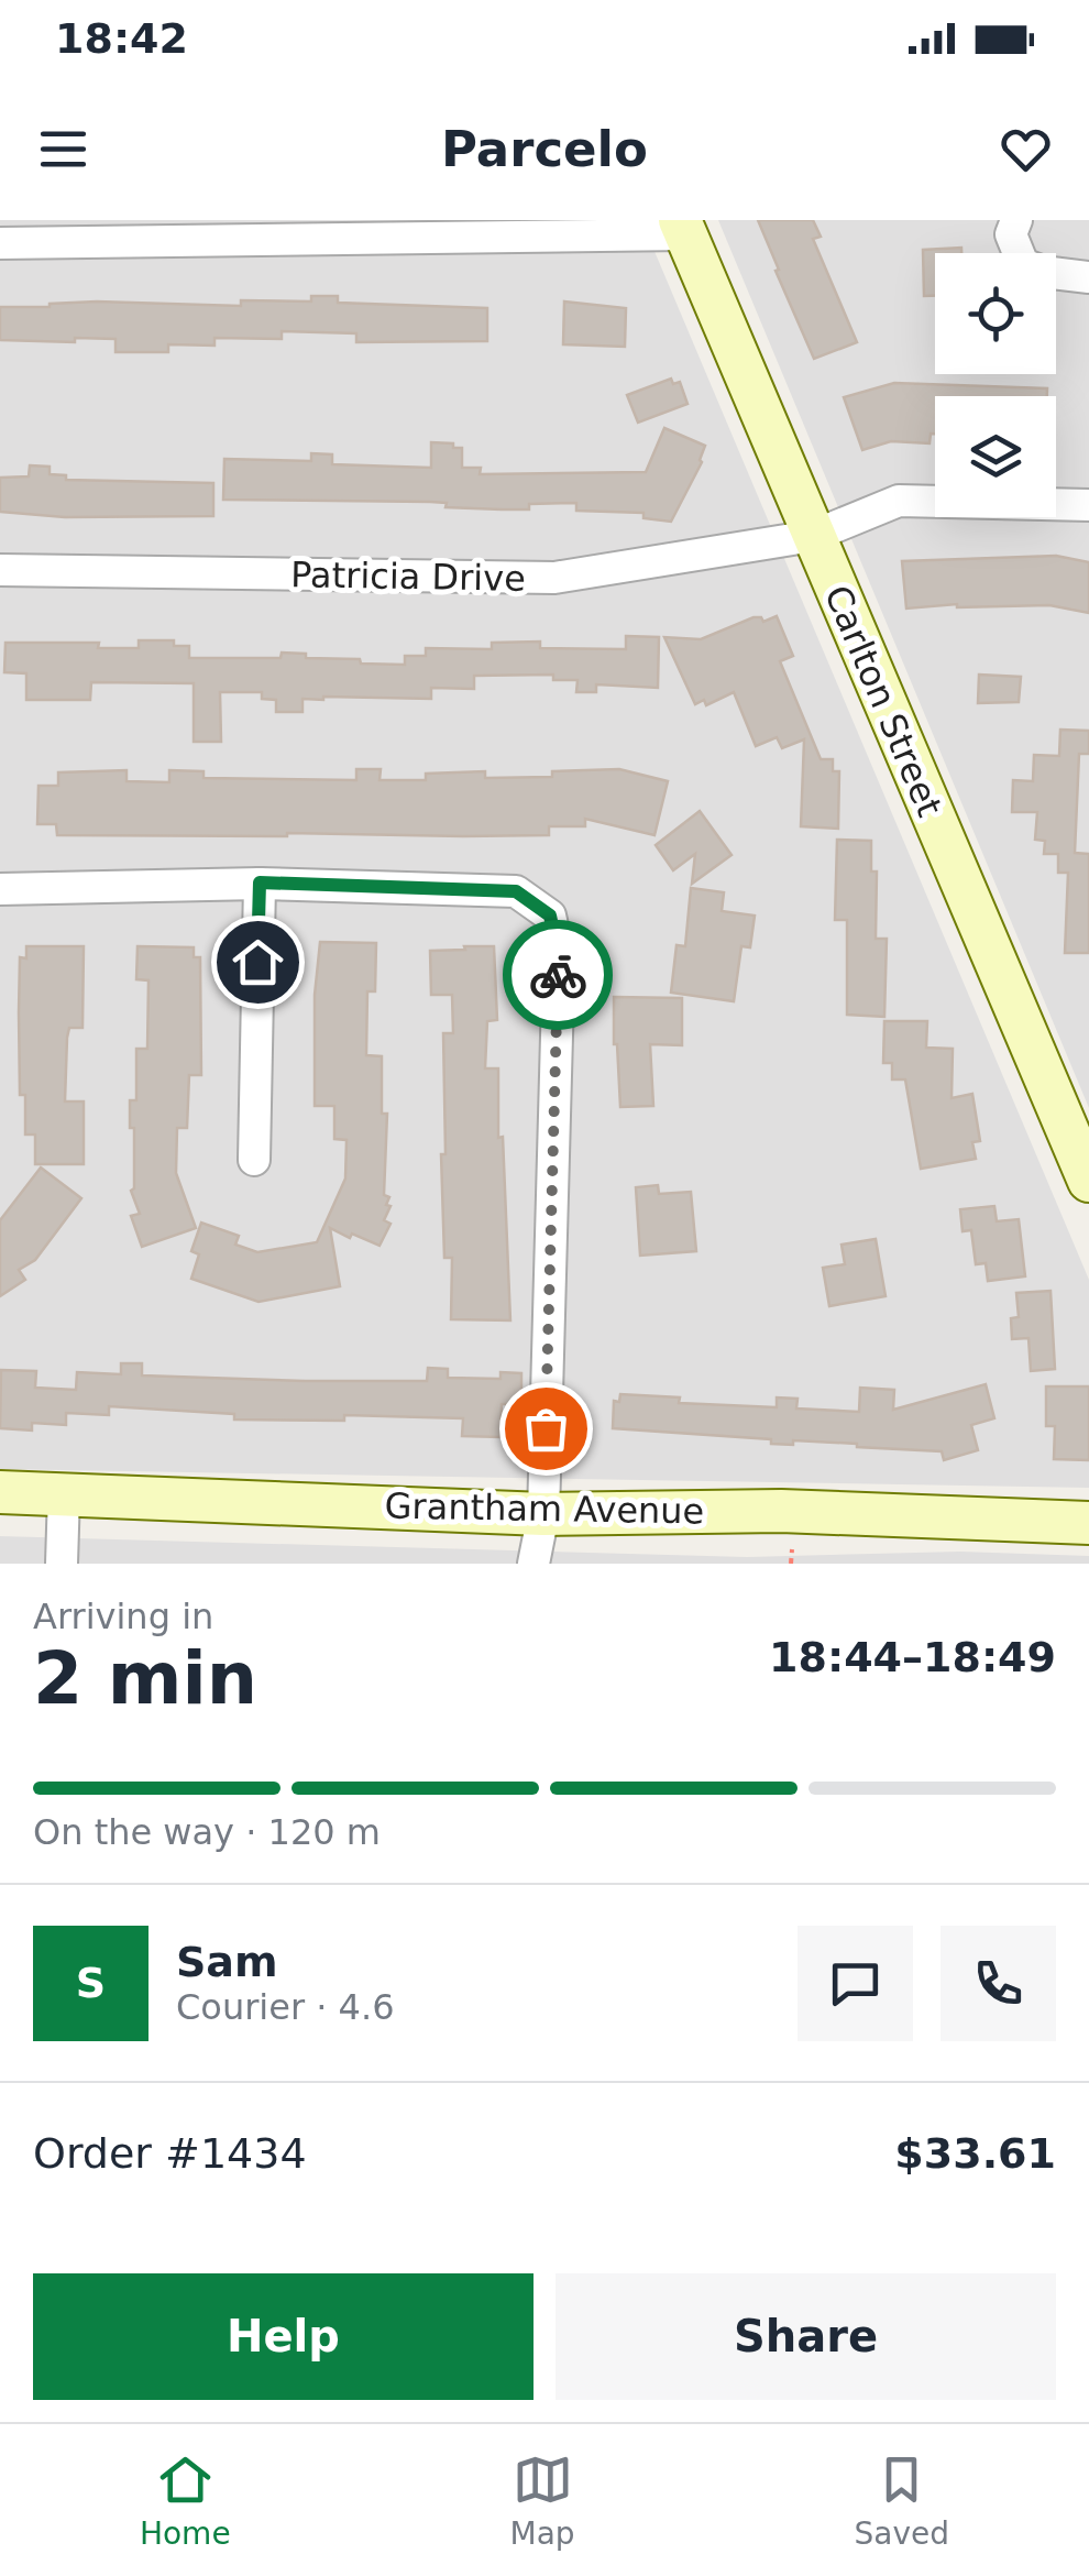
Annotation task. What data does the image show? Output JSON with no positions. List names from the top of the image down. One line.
{"streets":{"street":["Patricia Drive","Carlton Street","Grantham Avenue"]},"crossings":[["Patricia Drive","Carlton Street"]],"page":{"status":"18:42","header":"Parcelo","heading":["2 min","Arriving in","18:44–18:49"],"panel":["Sam","Courier · 4.6","Order #1434","$33.61"],"bar":"On the way · 120 m","round":"S","buttons":["Help","Share"],"tabs":["Home","Map","Saved"]}}
